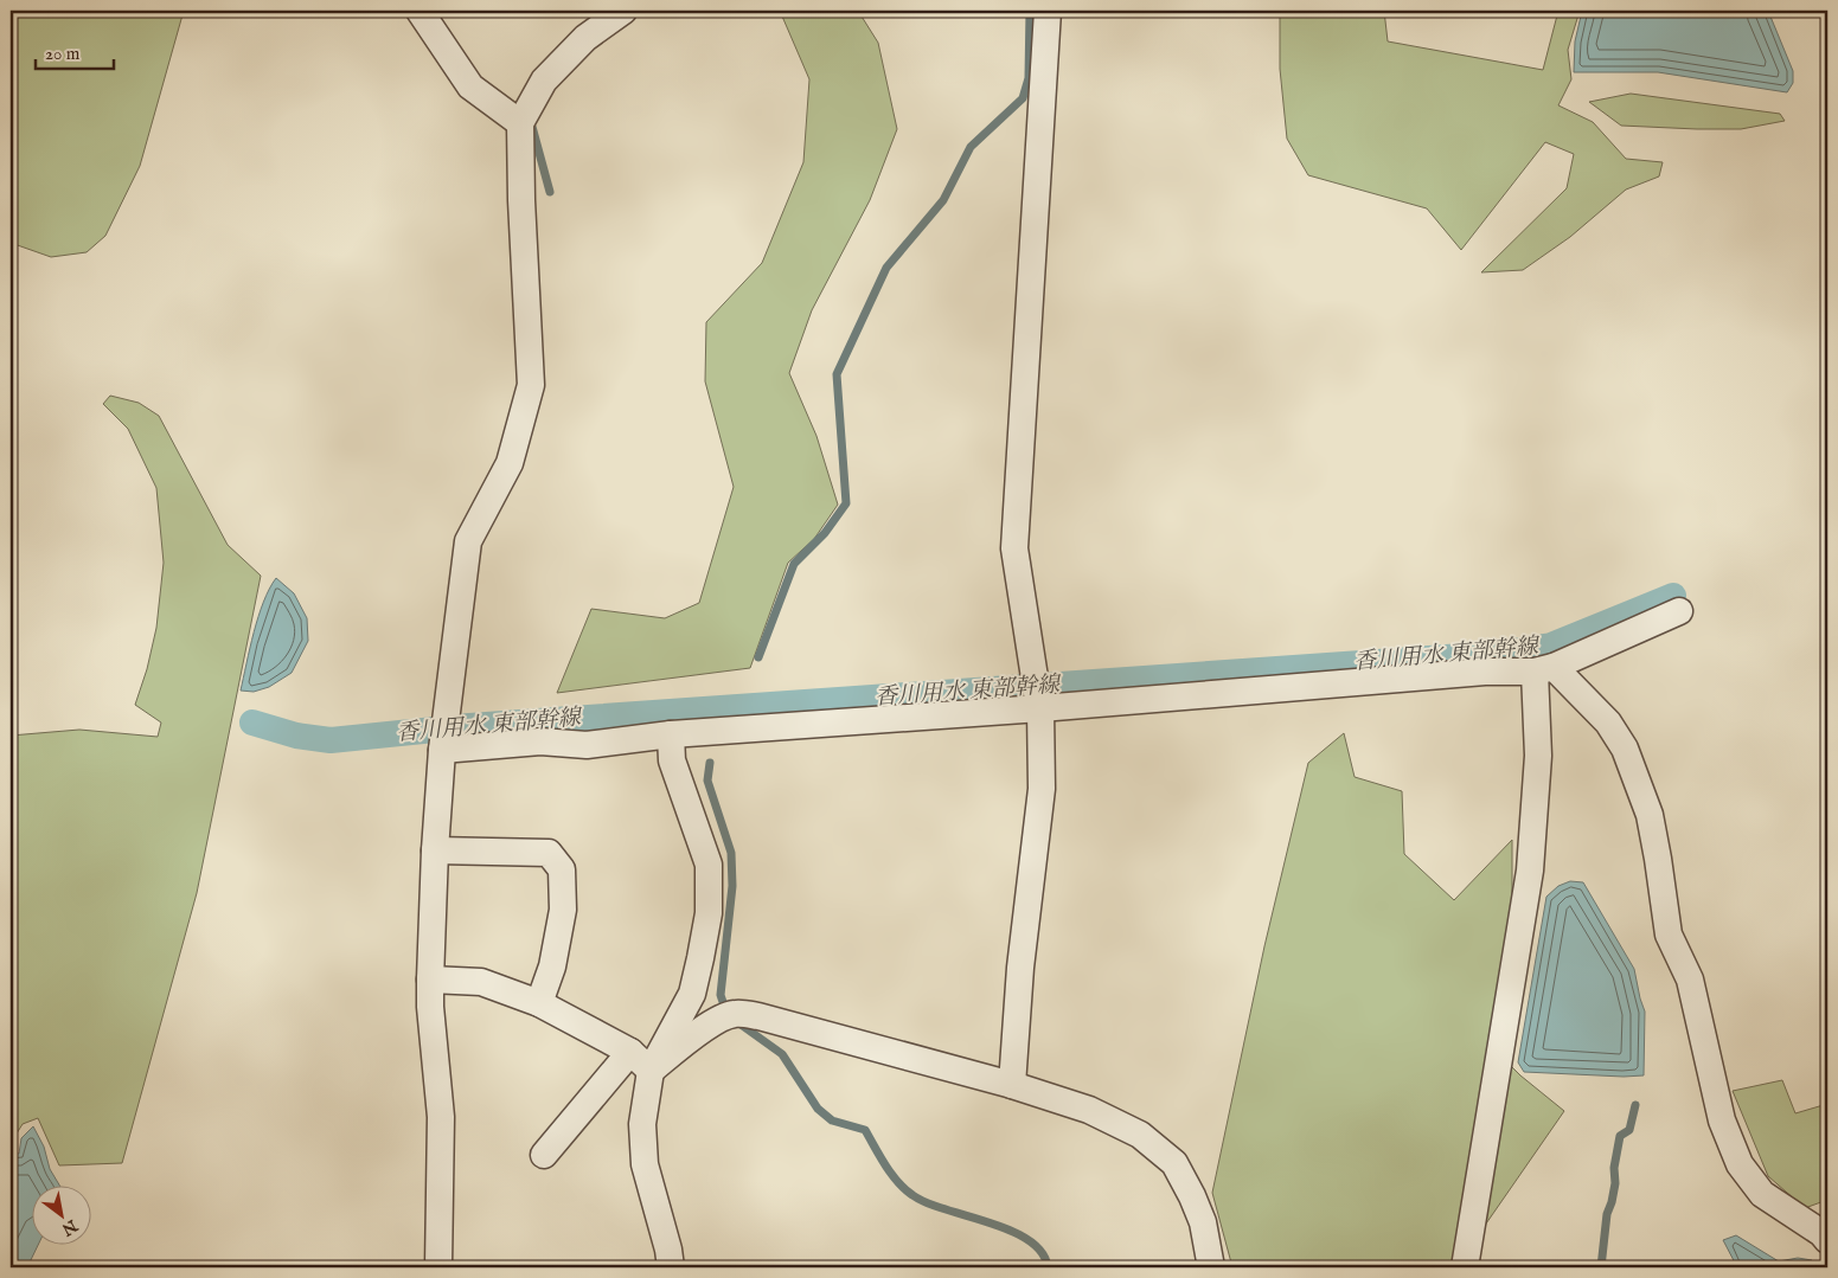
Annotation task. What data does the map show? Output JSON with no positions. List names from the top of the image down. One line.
{"water":["香川用水 東部幹線"],"scale_bar":"20 m","north":"bottom right"}
